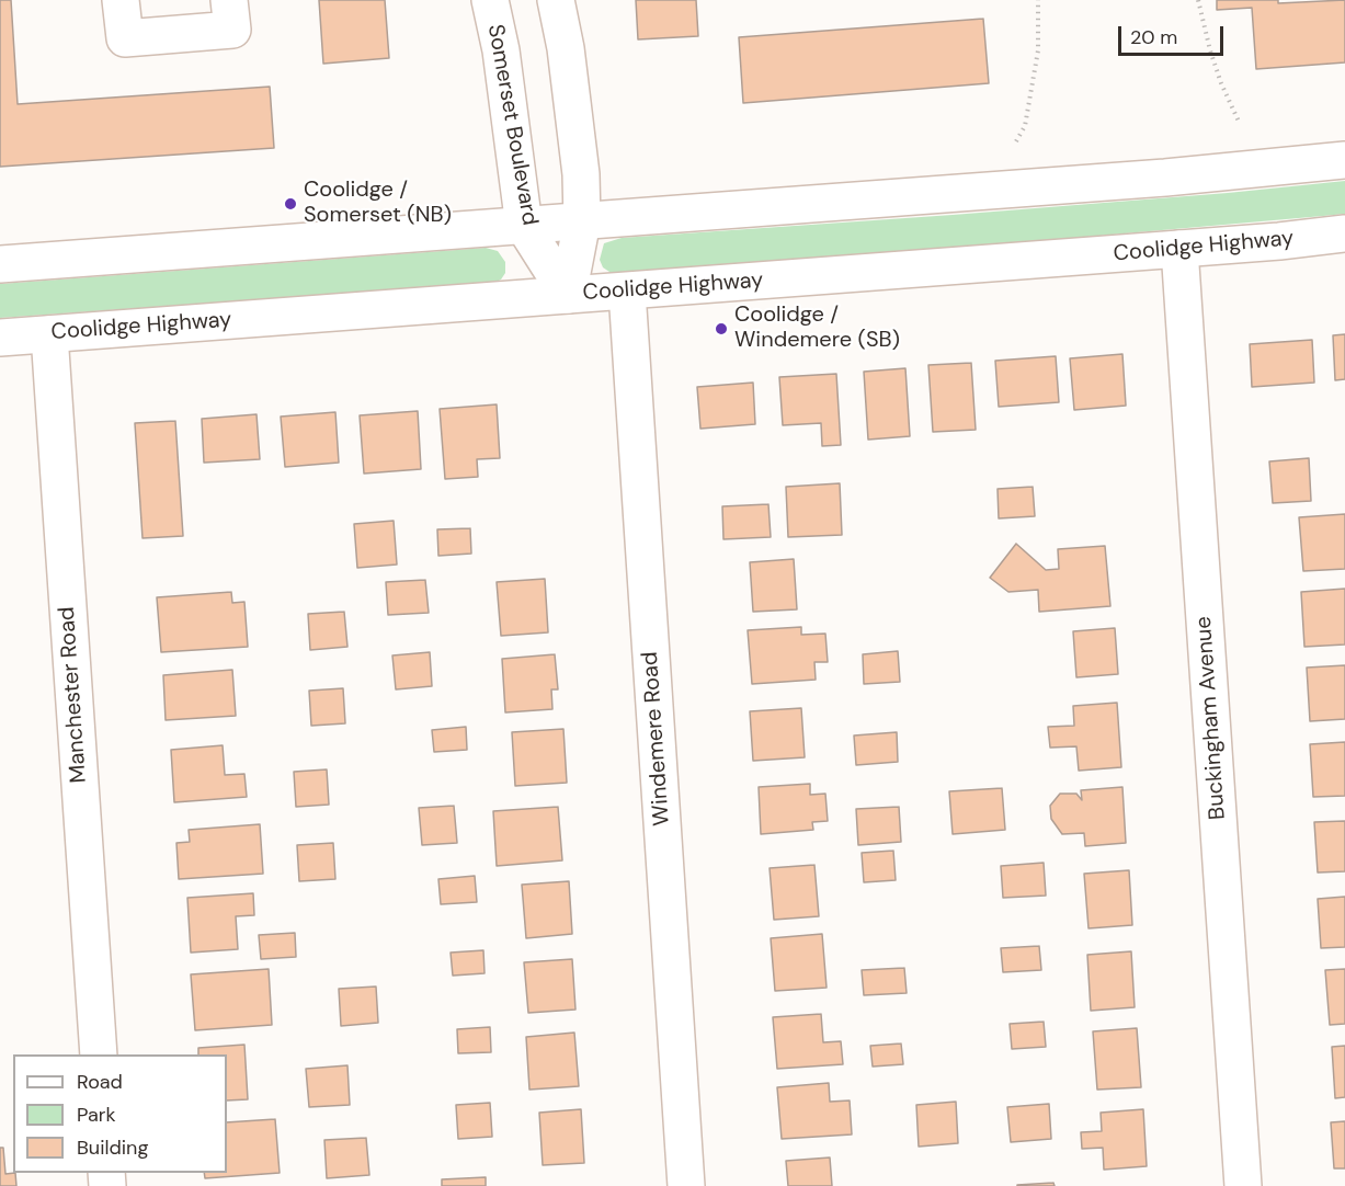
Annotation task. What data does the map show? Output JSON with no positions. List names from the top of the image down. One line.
{"streets":{"street":["Somerset Boulevard","Coolidge Highway","Manchester Road","Buckingham Avenue","Windemere Road"]},"crossings":[["Somerset Boulevard","Coolidge Highway"],["Coolidge Highway","Manchester Road"],["Coolidge Highway","Buckingham Avenue"],["Coolidge Highway","Windemere Road"]],"places":["Coolidge / Somerset (NB)","Coolidge / Windemere (SB)"],"legend":["Road","Park","Building"],"scale_bar":"20 m"}
